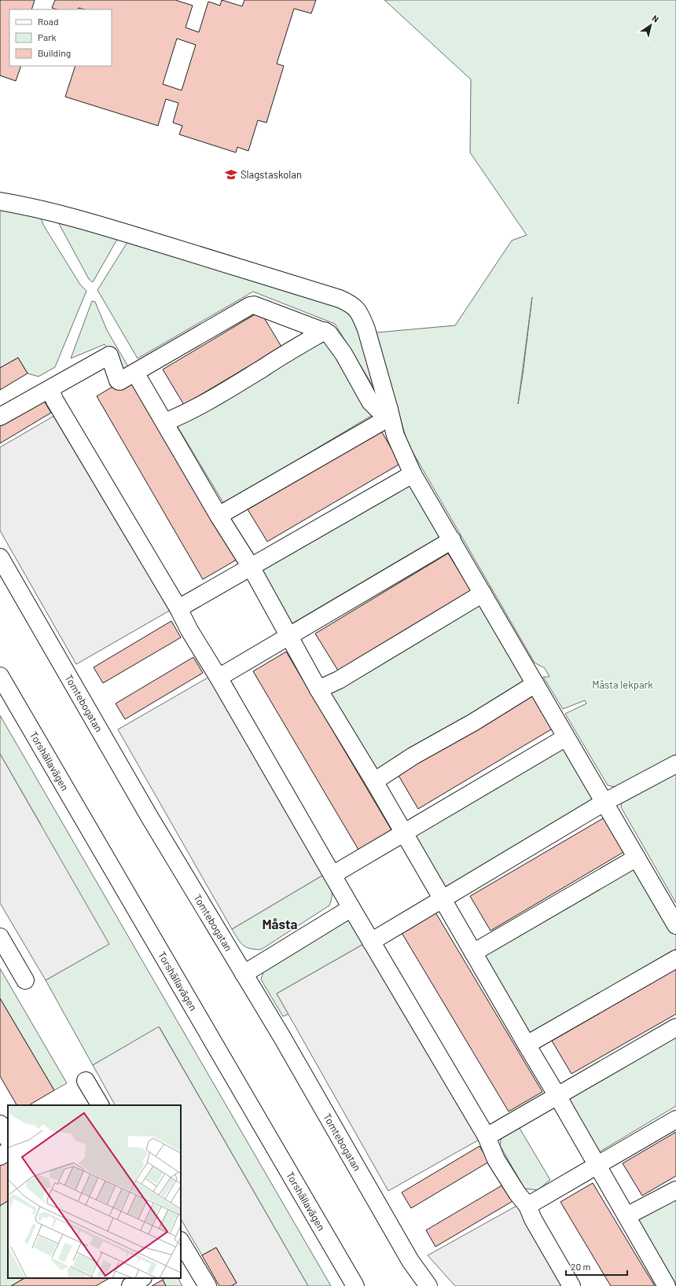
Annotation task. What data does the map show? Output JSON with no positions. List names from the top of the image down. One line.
{"streets":{"street":["Tomtebogatan","Torshällavägen"]},"districts":["Måsta"],"parks":["Måsta lekpark"],"places":{"school or university":["Slagstaskolan"]},"legend":["Road","Park","Building"],"scale_bar":"20 m","north":"top right"}
